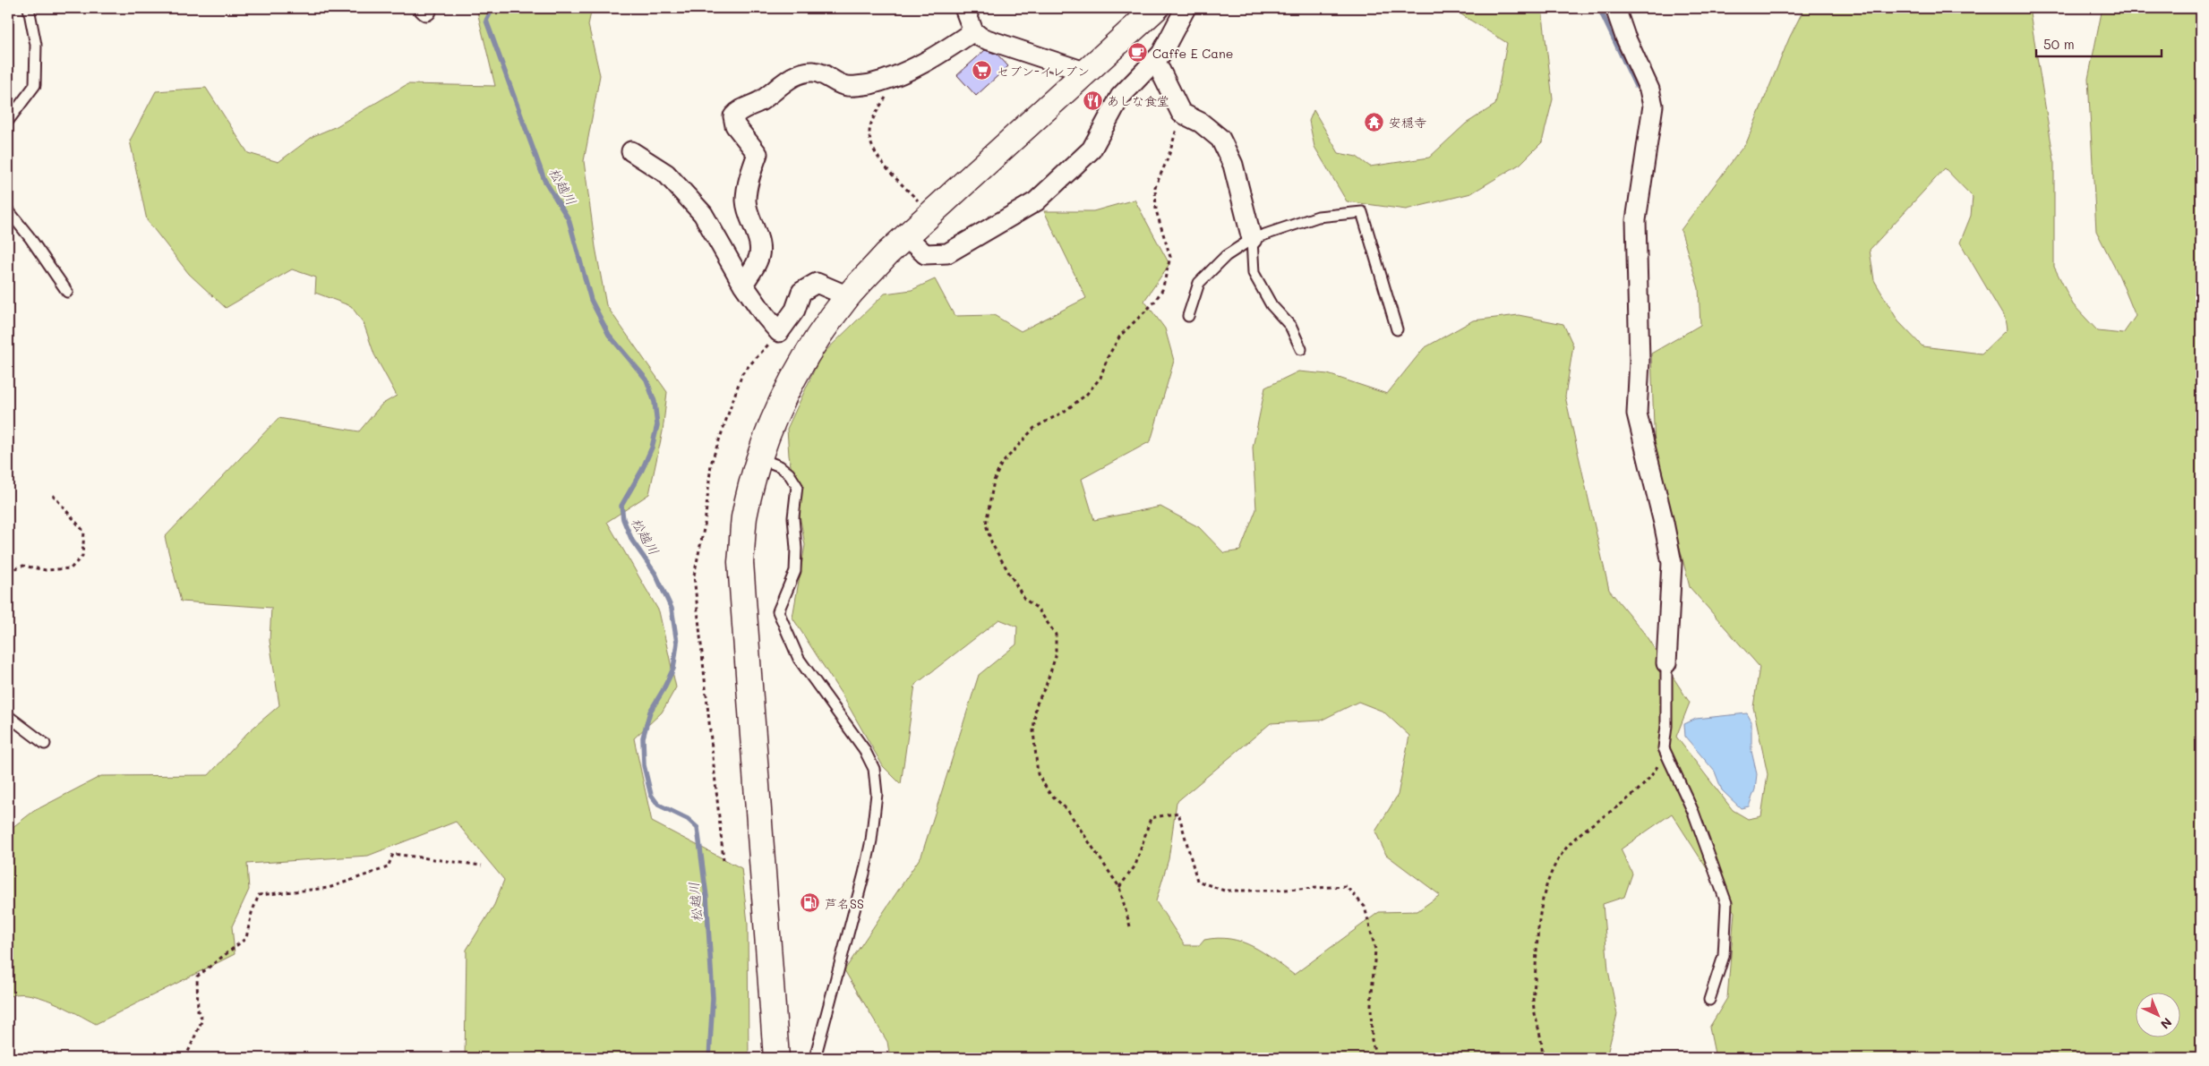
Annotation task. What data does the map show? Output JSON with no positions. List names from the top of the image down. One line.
{"water":["松越川"],"places":{"cafe":["Caffe E Cane"],"supermarket":["セブン-イレブン"],"restaurant":["あしな食堂"],"temple":["安穏寺"],"fuel station":["芦名SS"]},"scale_bar":"50 m","north":"bottom right"}
